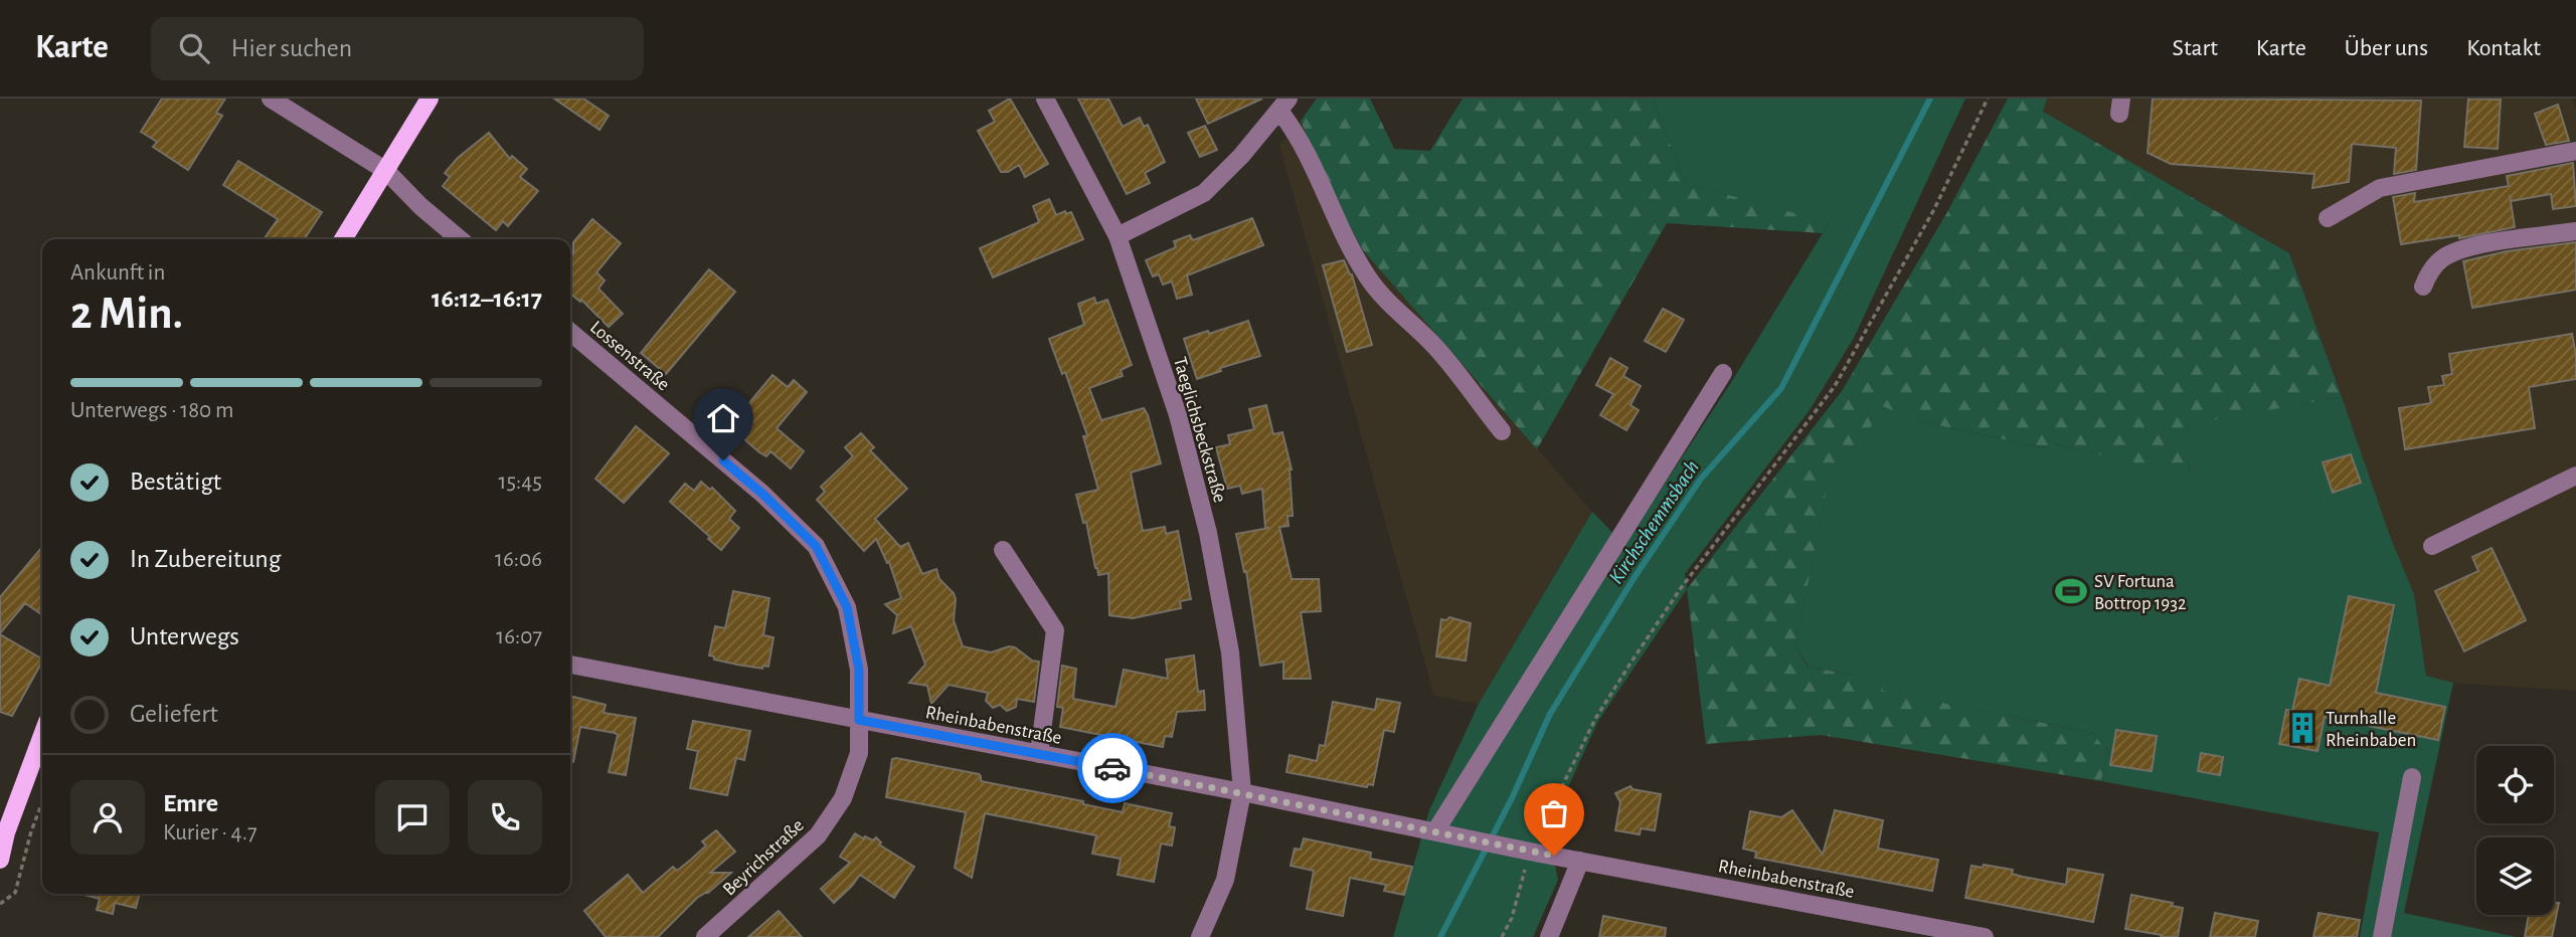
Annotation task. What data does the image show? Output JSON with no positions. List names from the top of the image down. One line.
{"streets":{"street":["Lossenstraße","Taeglichsbeckstraße","Rheinbabenstraße","Beyrichstraße"]},"crossings":[["Lossenstraße","Rheinbabenstraße"],["Lossenstraße","Beyrichstraße"],["Taeglichsbeckstraße","Rheinbabenstraße"],["Rheinbabenstraße","Beyrichstraße"]],"water":["Kirchschemmsbach"],"places":{"sports":["SV Fortuna Bottrop 1932"],"building":["Turnhalle Rheinbaben"]},"page":{"header":"Karte","search":"Hier suchen","nav":["Start","Karte","Über uns","Kontakt"],"heading":["2 Min.","Ankunft in","16:12–16:17"],"panel":["Emre","Kurier · 4.7"],"bar":"Unterwegs · 180 m","list":[["Bestätigt","15:45"],["In Zubereitung","16:06"],["Unterwegs","16:07"],"Geliefert"]}}
